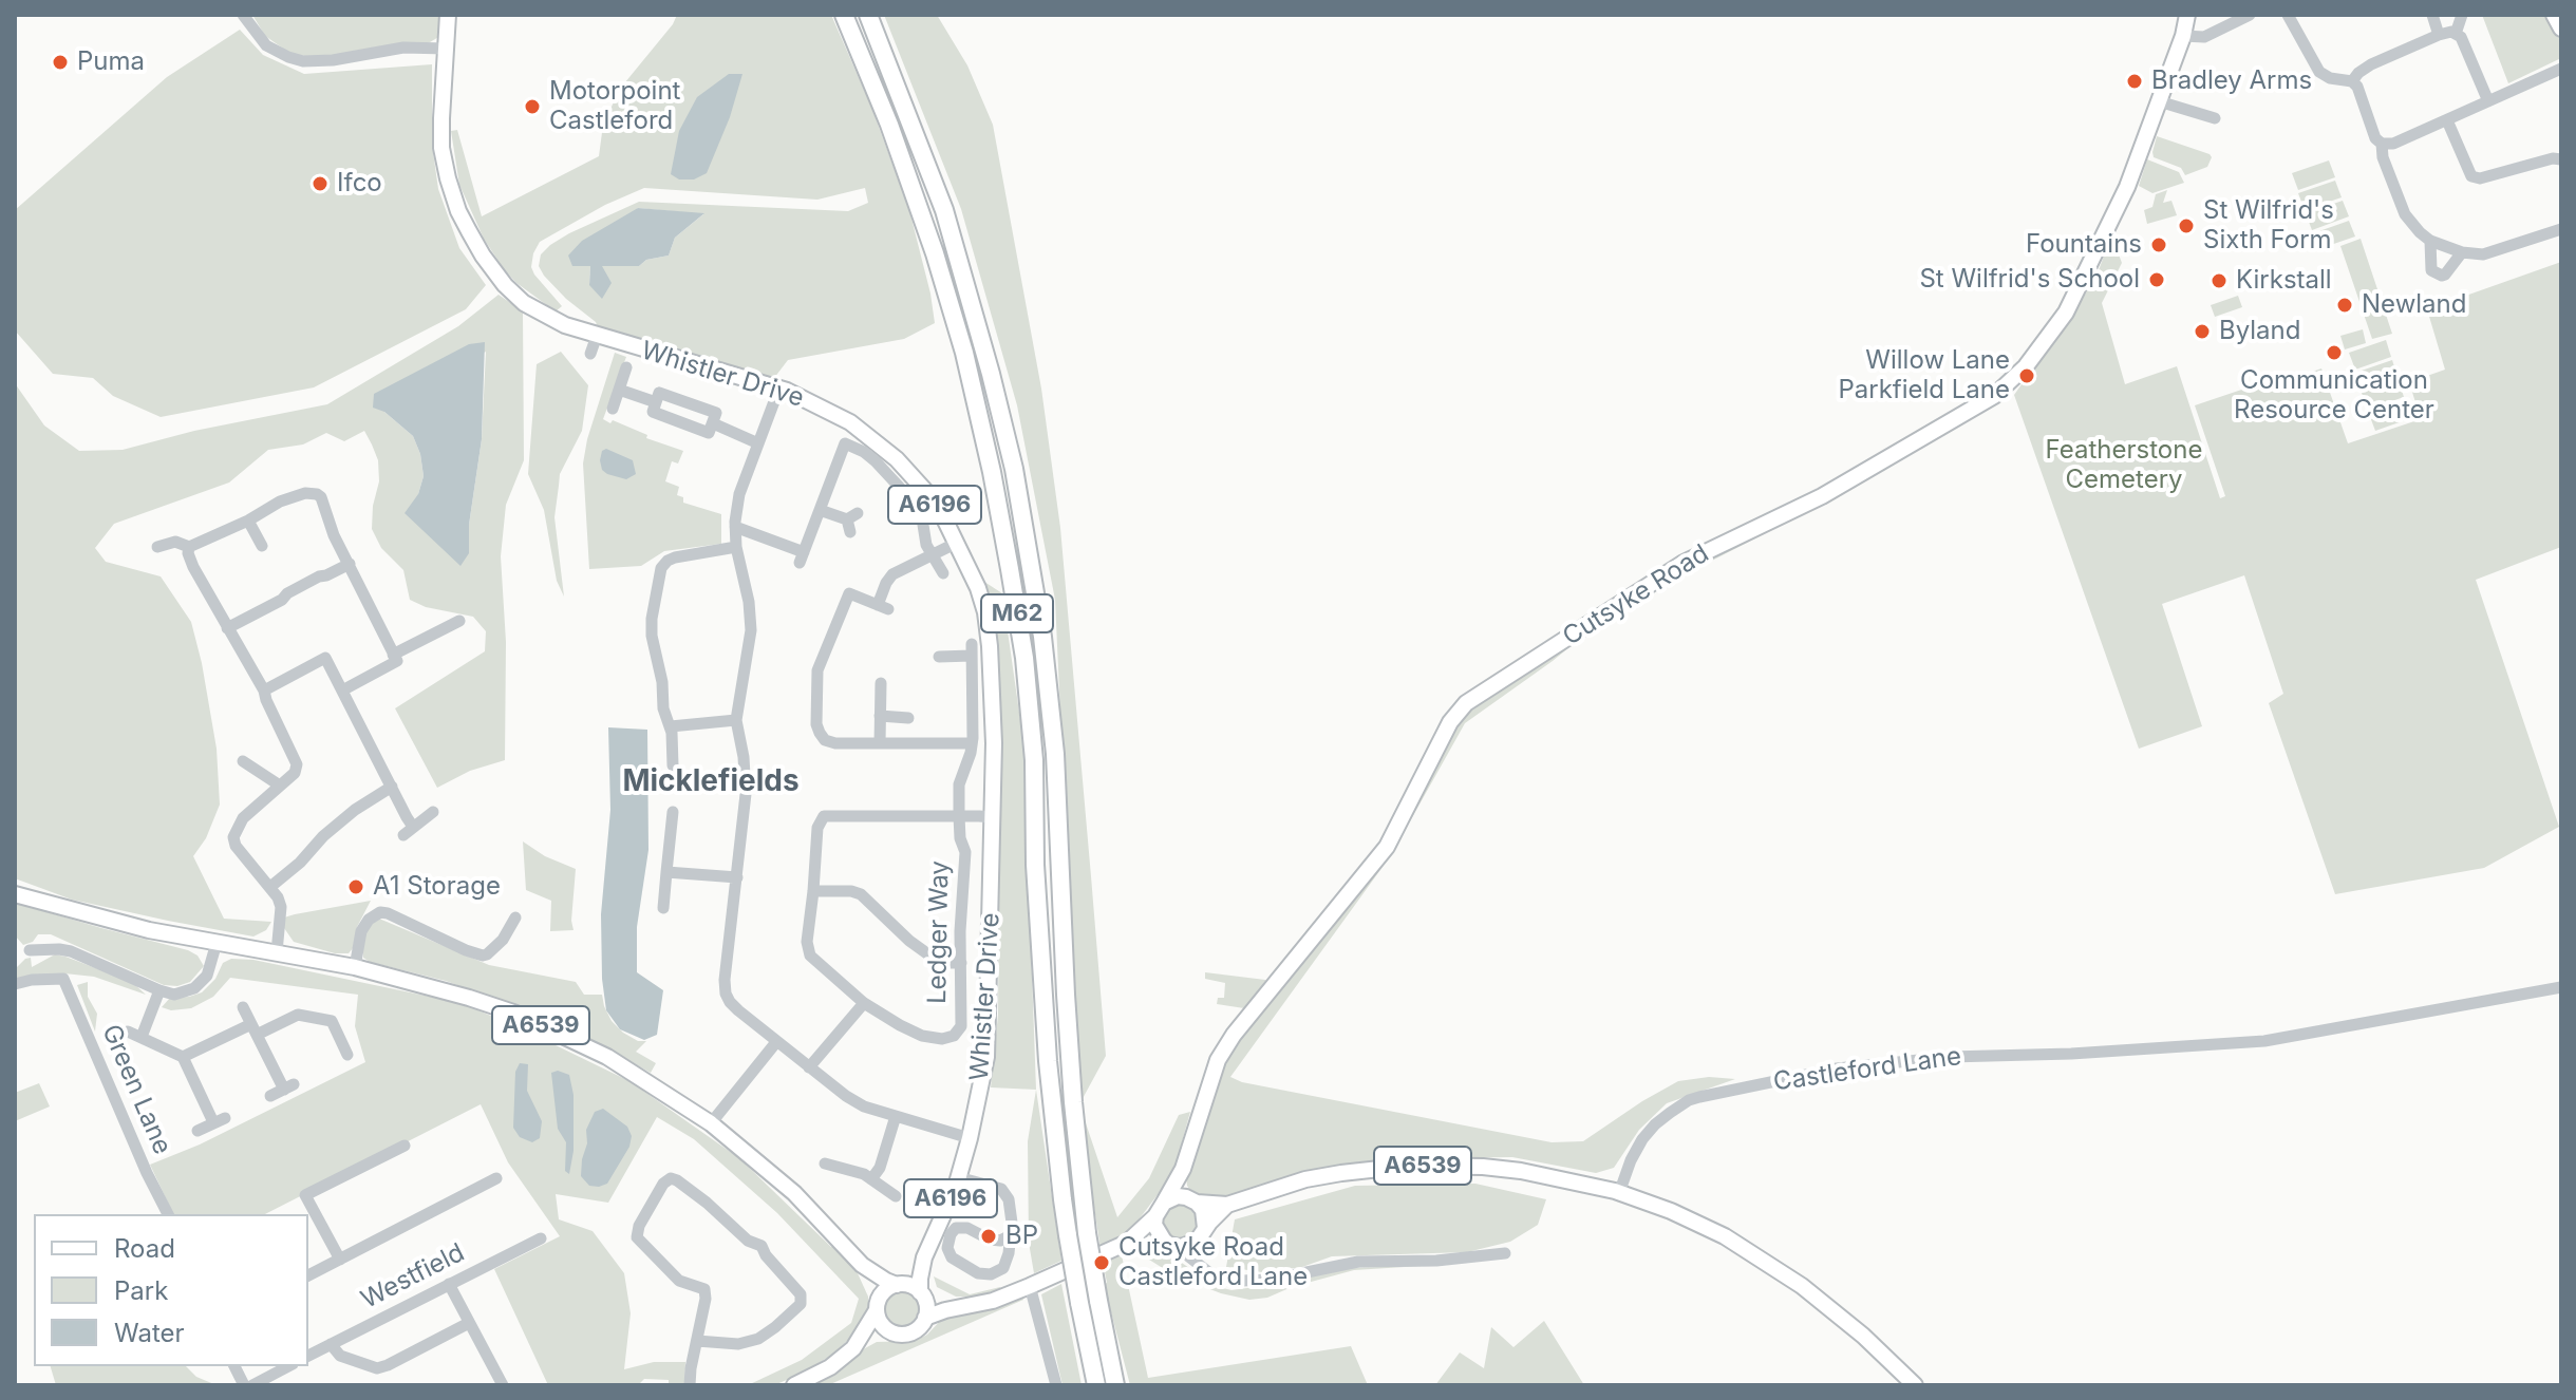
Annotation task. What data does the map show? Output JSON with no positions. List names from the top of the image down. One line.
{"streets":{"highway":["M62"],"main road":["Whistler Drive","A6196","Cutsyke Road","A6539"],"street":["Ledger Way","Castleford Lane","Green Lane","Westfield"]},"crossings":[["Whistler Drive","Cutsyke Road"],["Whistler Drive","A6539"],["Cutsyke Road","A6539"],["A6539","Castleford Lane"]],"districts":["Micklefields"],"parks":["Featherstone Cemetery"],"places":["Puma","Bradley Arms","Motorpoint Castleford","Ifco","St Wilfrid's Sixth Form","Fountains","St Wilfrid's School","Kirkstall","Newland","Byland","Communication Resource Center","Willow Lane Parkfield Lane","A1 Storage","BP","Cutsyke Road Castleford Lane"],"legend":["Road","Park","Water"]}
